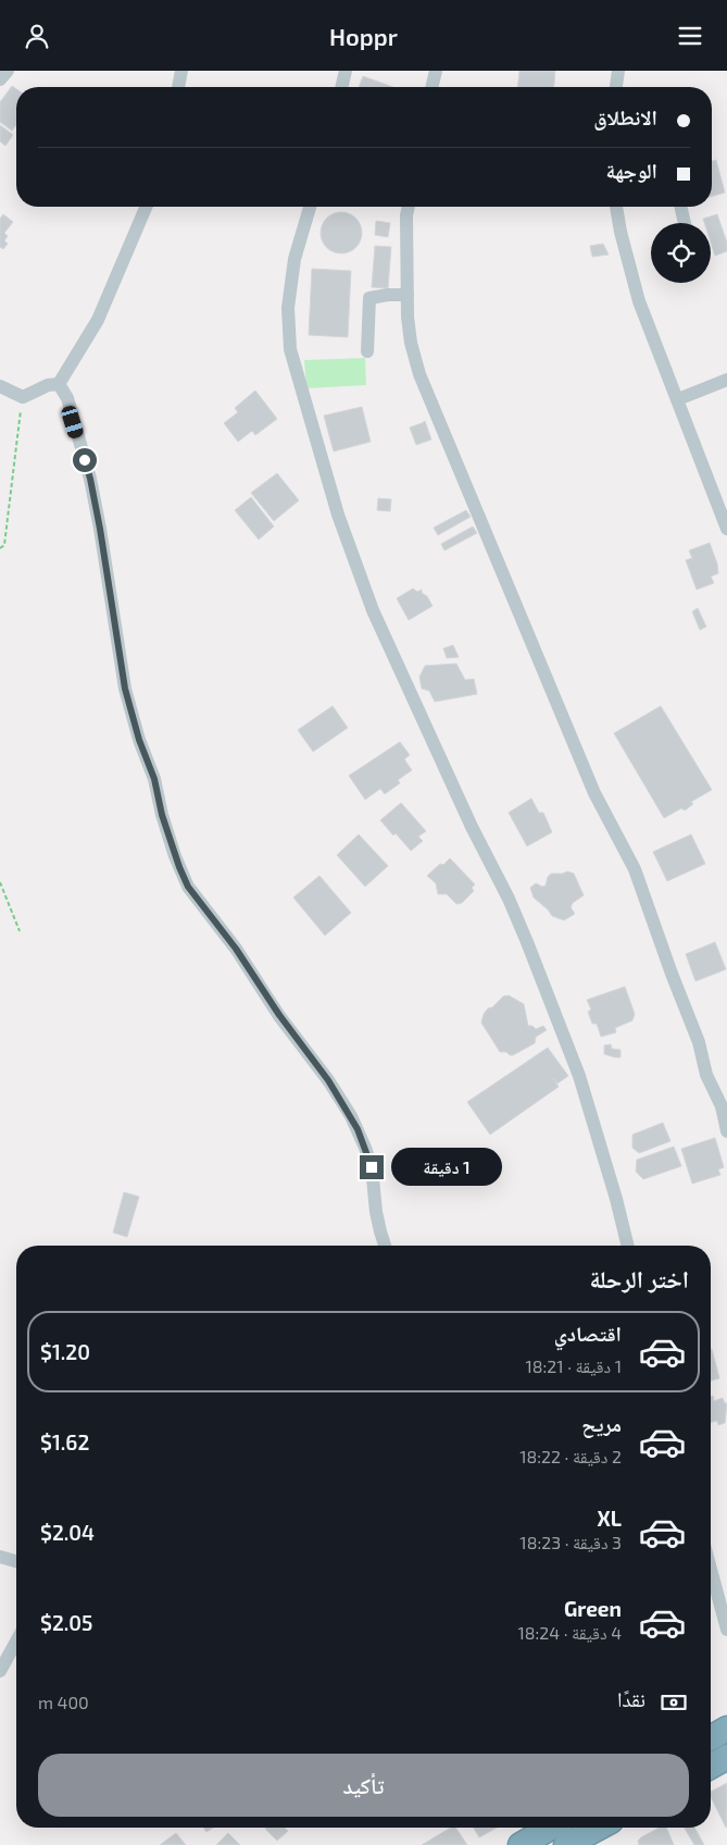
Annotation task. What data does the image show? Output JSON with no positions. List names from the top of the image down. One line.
{"page":{"header":"Hoppr","banner":["الانطلاق","الوجهة"],"bubble":"1 دقيقة","heading":"اختر الرحلة","list":[{"name":"اقتصادي","note":"1 دقيقة · 18:21","value":"$1.20"},{"name":"مريح","note":"2 دقيقة · 18:22","value":"$1.62"},{"name":"XL","note":"3 دقيقة · 18:23","value":"$2.04"},{"name":"Green","note":"4 دقيقة · 18:24","value":"$2.05"}],"pay":["نقدًا","400 m"],"buttons":"تأكيد"}}
